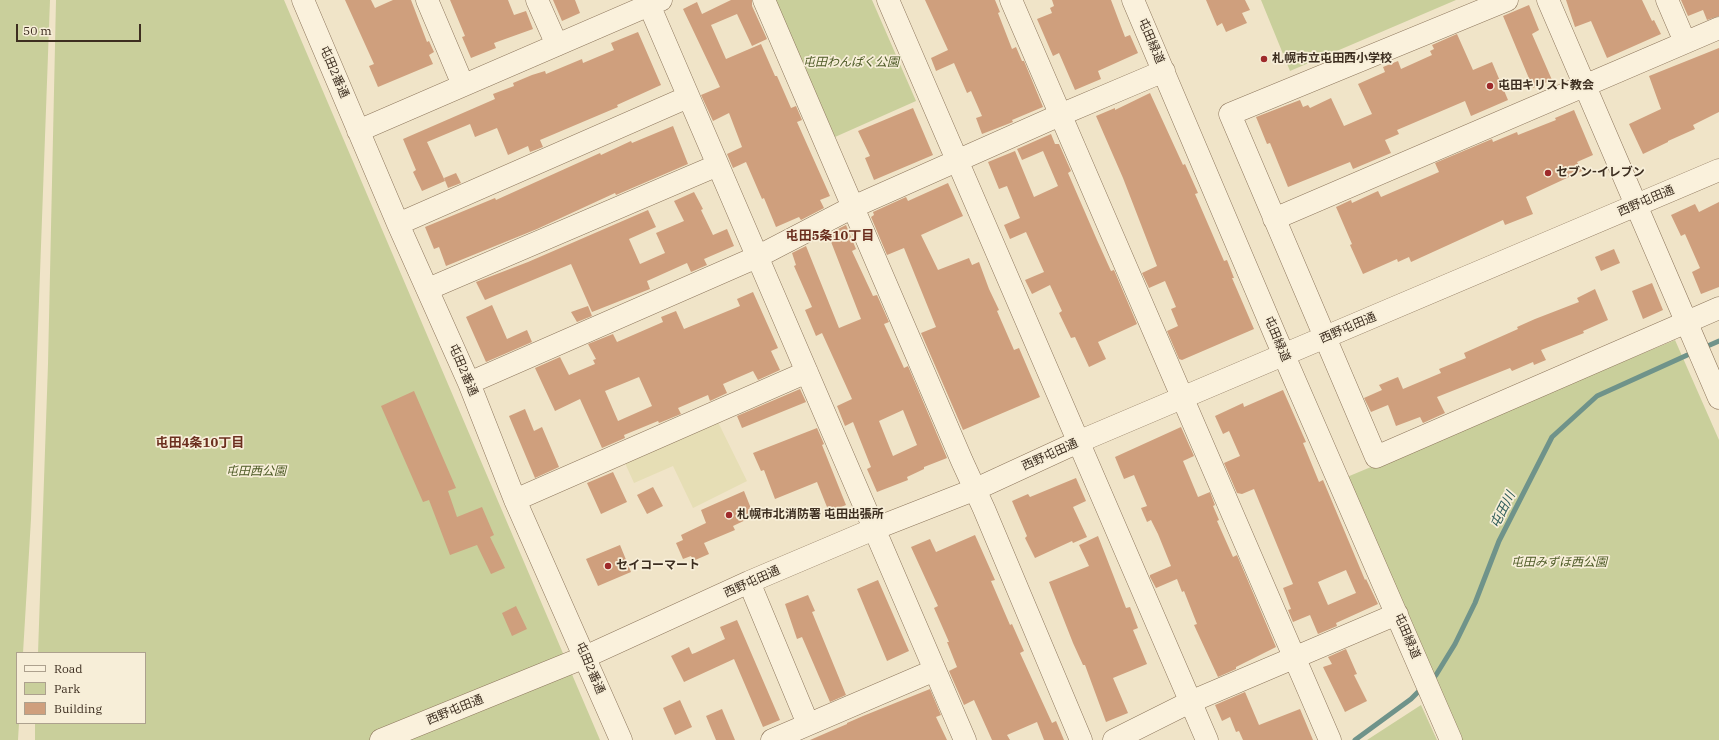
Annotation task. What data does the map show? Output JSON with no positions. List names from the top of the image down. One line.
{"streets":{"street":["屯田緑道","屯田2番通","西野屯田通"]},"crossings":[["屯田緑道","西野屯田通"],["屯田2番通","西野屯田通"]],"districts":["屯田5条10丁目","屯田4条10丁目"],"water":["屯田川"],"parks":["屯田わんぱく公園","屯田西公園","屯田みずほ西公園"],"places":["札幌市立屯田西小学校","屯田キリスト教会","セブン-イレブン","札幌市北消防署 屯田出張所","セイコーマート"],"legend":["Road","Park","Building"],"scale_bar":"50 m"}
